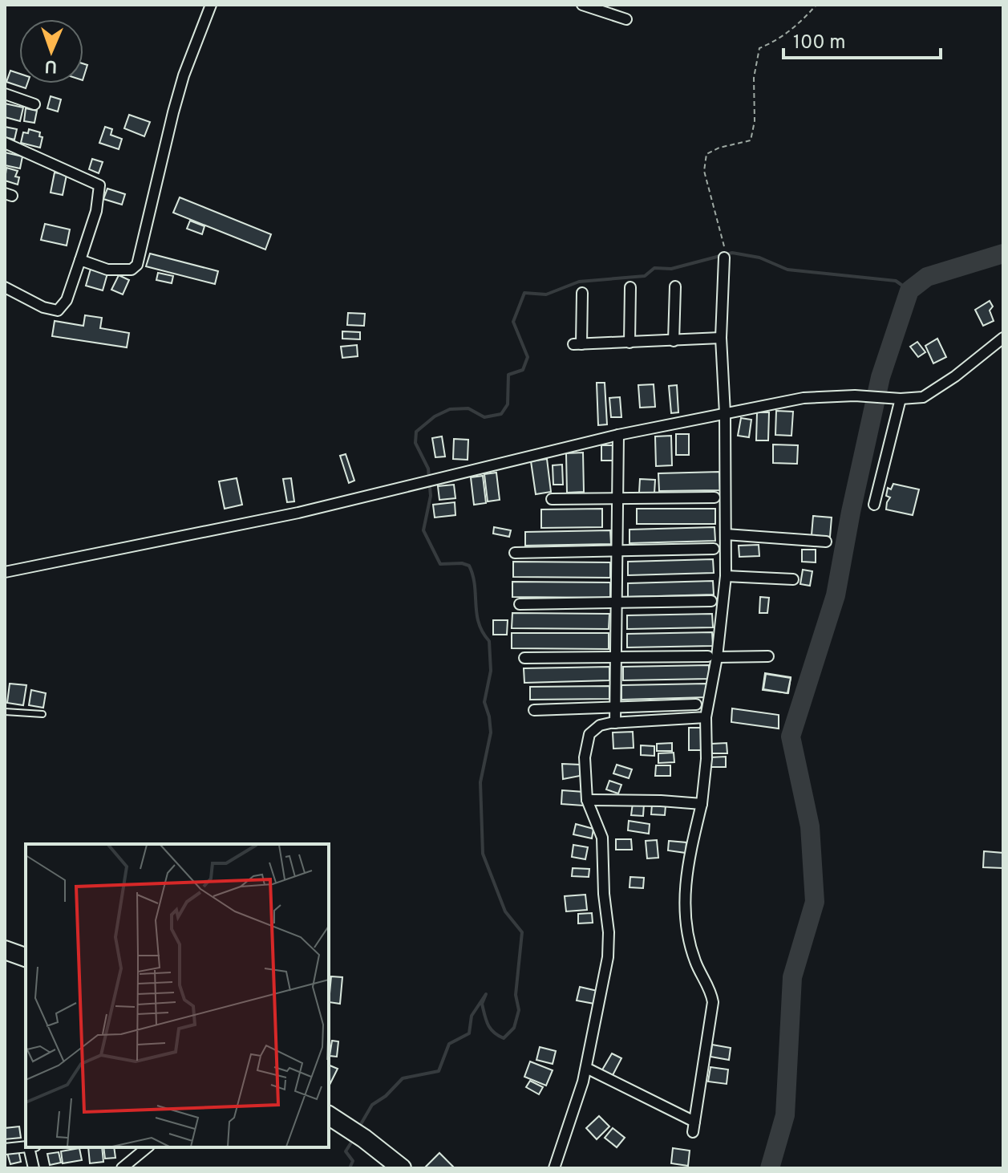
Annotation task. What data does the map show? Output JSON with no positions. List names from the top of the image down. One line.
{"scale_bar":"100 m","north":"bottom"}
